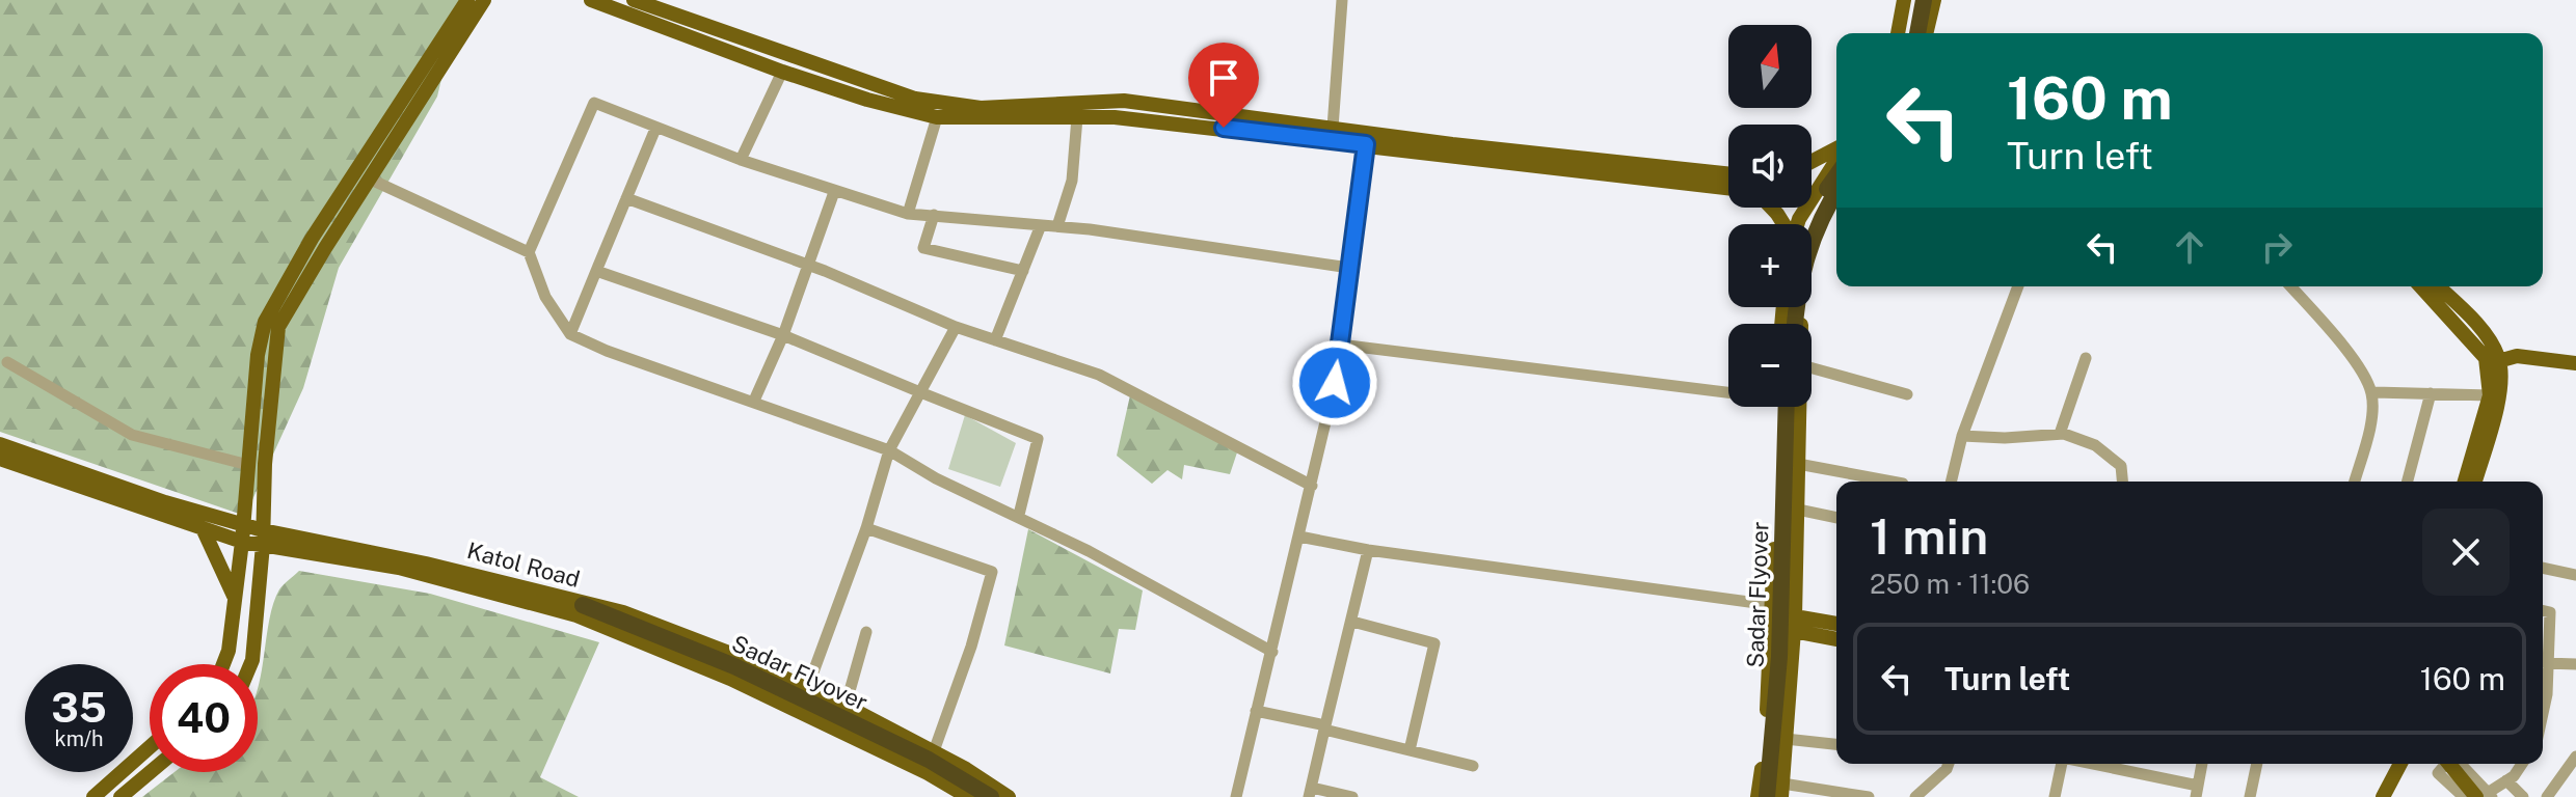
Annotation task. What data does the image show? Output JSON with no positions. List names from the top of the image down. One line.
{"streets":{"highway":["Sadar Flyover"],"main road":["Katol Road"]},"crossings":[["Katol Road","Sadar Flyover"]],"north":"top","page":{"map_buttons":["+","−"],"turn":["160 m","Turn left"],"heading":["1 min","250 m · 11:06"],"list":[{"name":"Turn left","value":"160 m"}],"speed":"35 km/h","limit":"40"}}
